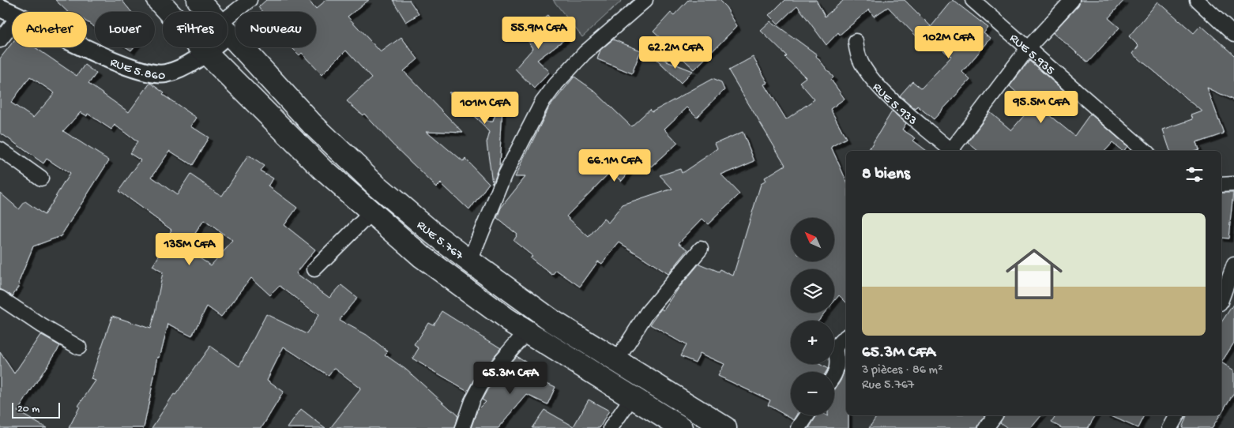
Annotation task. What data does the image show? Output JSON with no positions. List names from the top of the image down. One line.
{"streets":{"highway":["RUE 5.767"],"street":["RUE 5.935","RUE 5.860","RUE 5.933"]},"scale_bar":"20 m","north":"top left","page":{"chip":["Acheter","Louer","Filtres","Nouveau"],"price":["55.9M CFA","102M CFA","62.2M CFA","95.5M CFA","101M CFA","66.1M CFA","135M CFA","65.3M CFA"],"heading":"8 biens","list":[{"name":"65.3M CFA","note":"3 pièces · 86 m² · Rue 5.767"}],"map_buttons":["+","−"],"scale":"20 m"}}
